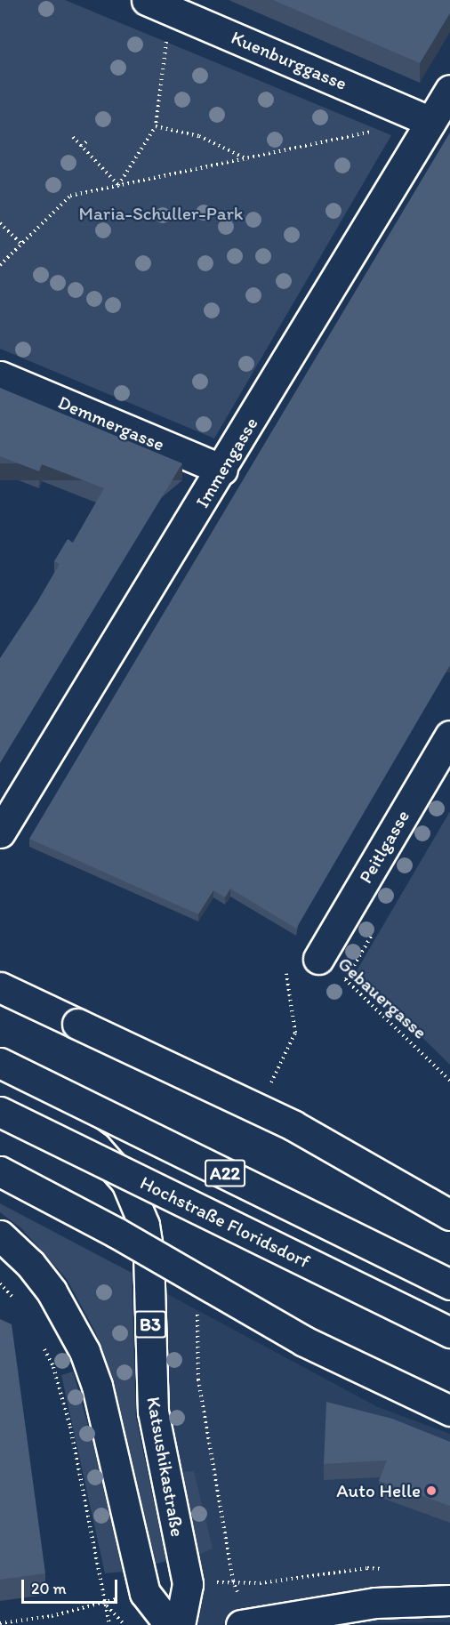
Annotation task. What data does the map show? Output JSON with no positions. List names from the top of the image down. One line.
{"streets":{"main road":["Kuenburggasse","Demmergasse","Immengasse","Peitlgasse","A22","Hochstraße Floridsdorf","B3","Katsushikastraße"],"path":["Gebauergasse"]},"crossings":[["Kuenburggasse","Immengasse"],["Demmergasse","Immengasse"],["Peitlgasse","Gebauergasse"]],"parks":["Maria-Schuller-Park"],"places":["Auto Helle"],"scale_bar":"20 m"}
